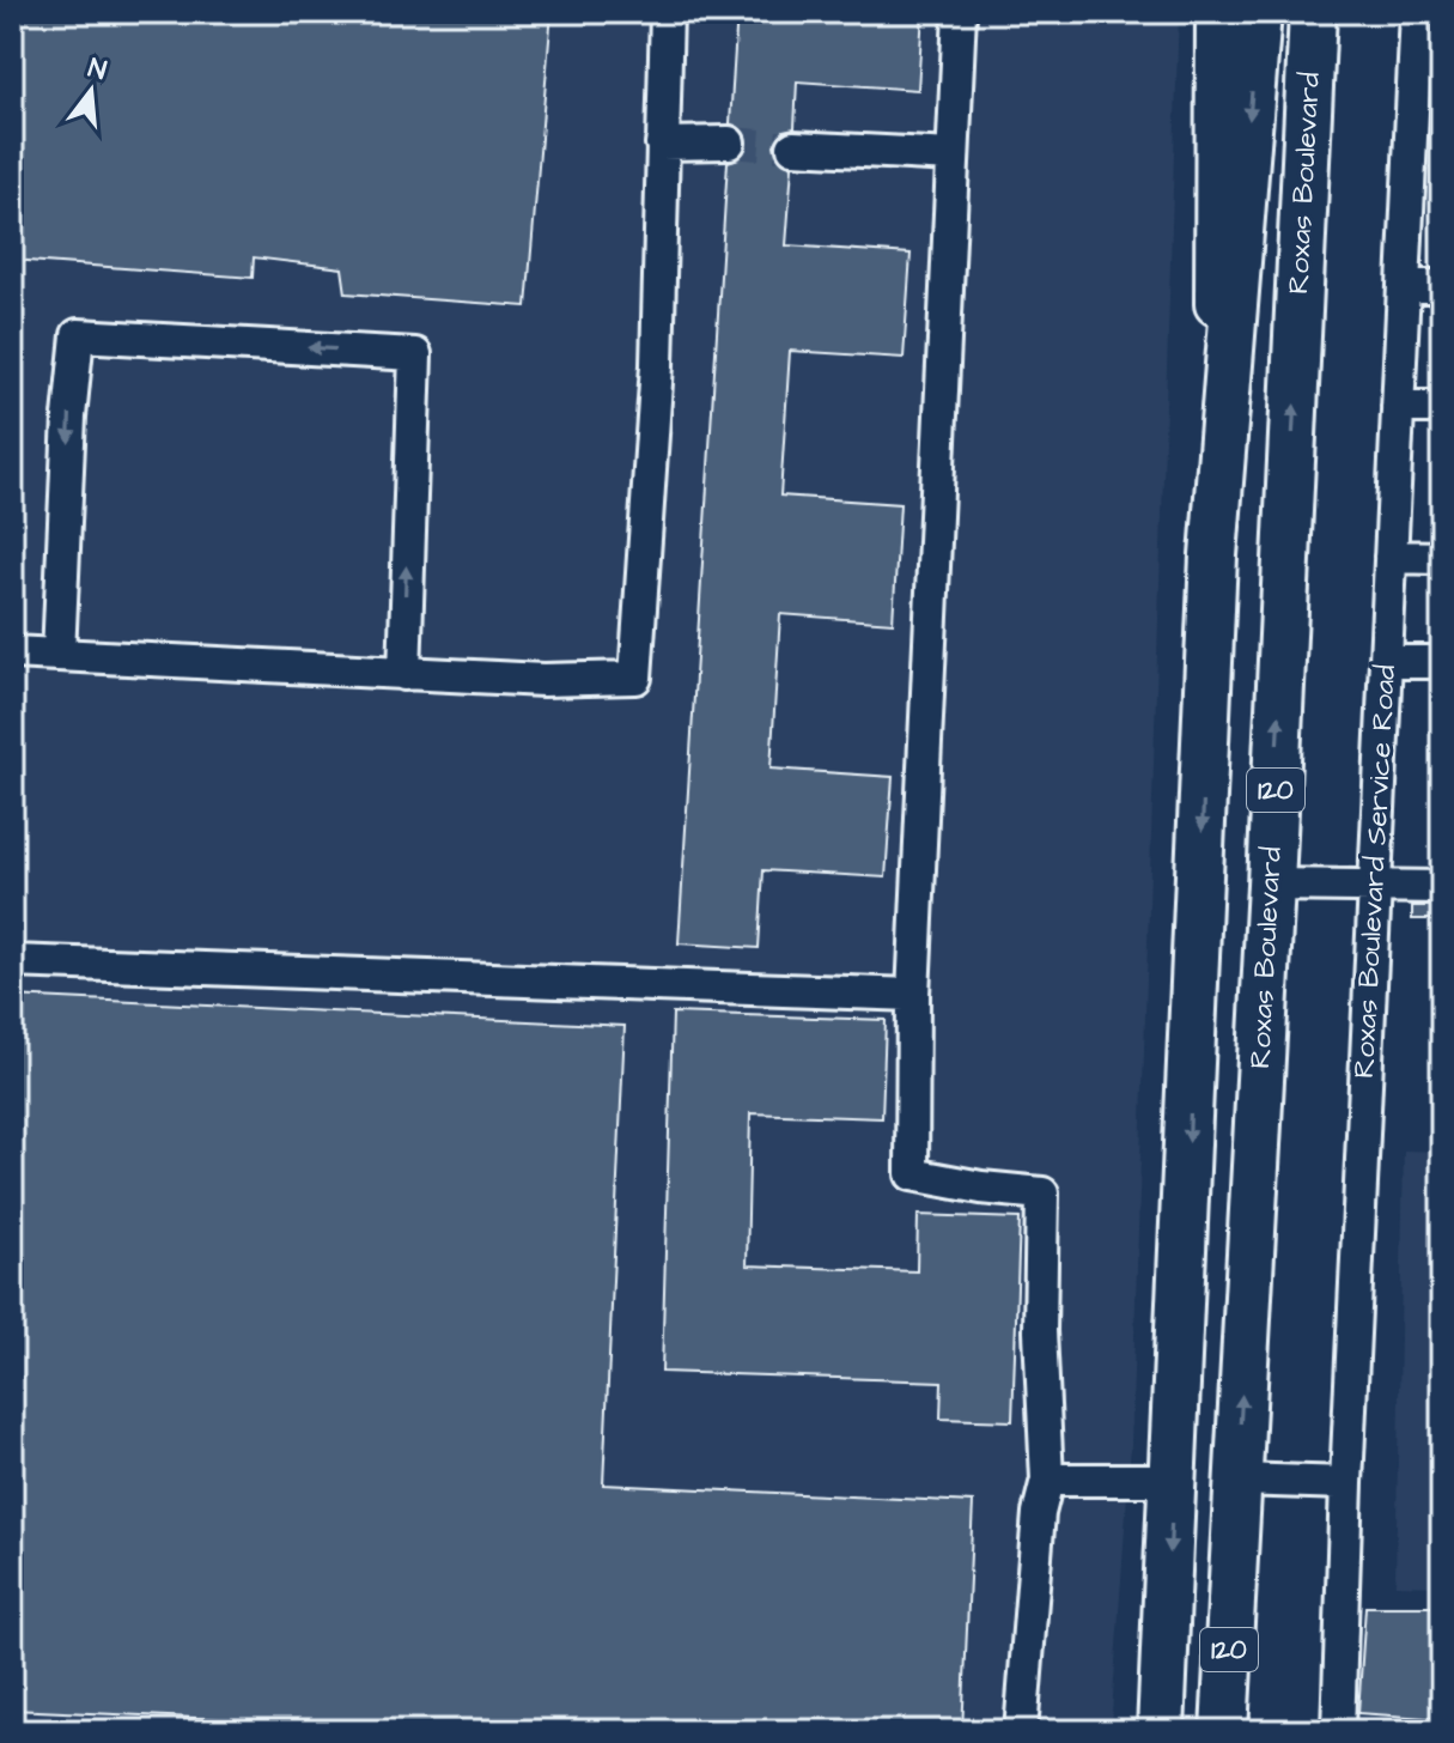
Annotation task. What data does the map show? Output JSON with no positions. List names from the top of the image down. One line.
{"streets":{"highway":["Roxas Boulevard","120"],"street":["Roxas Boulevard Service Road"]},"north":"top"}
